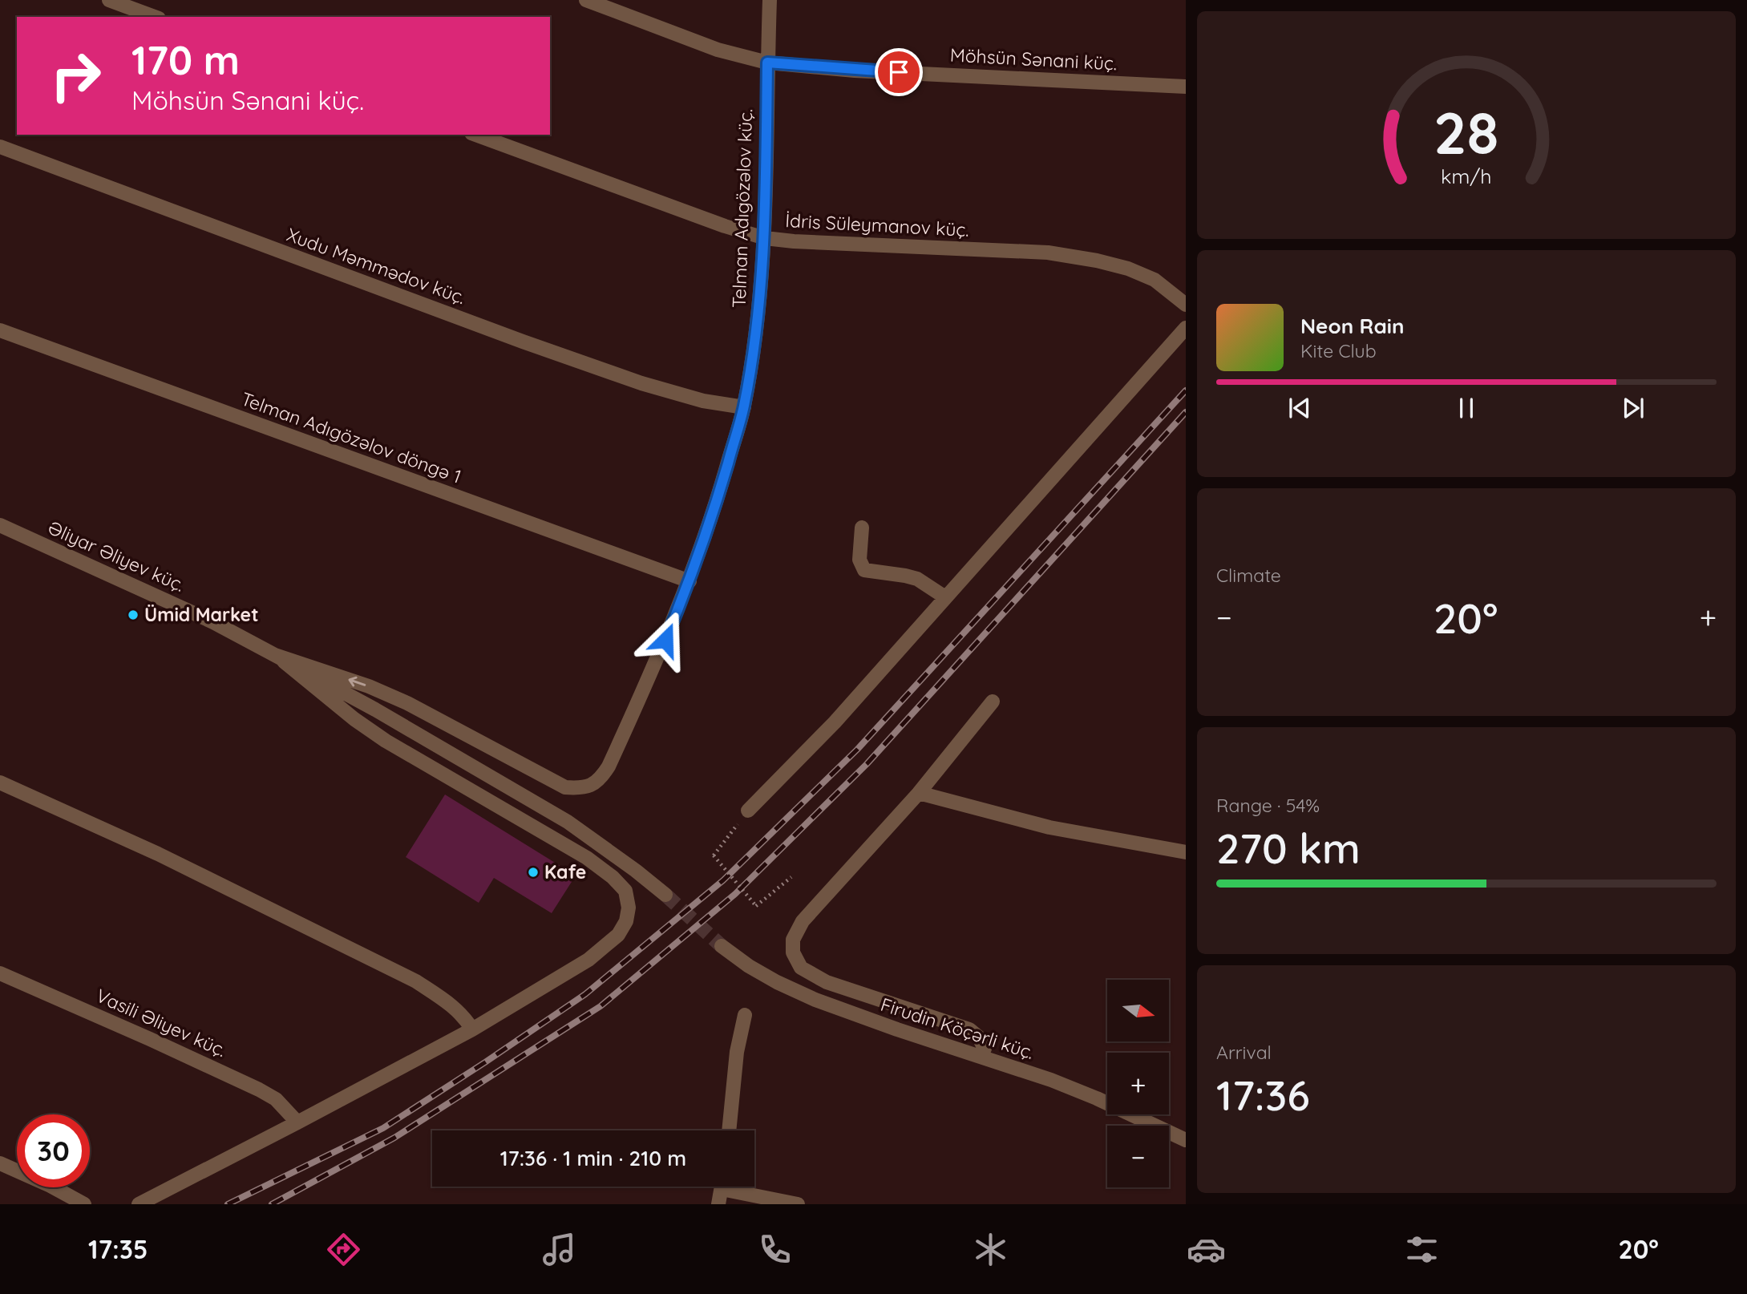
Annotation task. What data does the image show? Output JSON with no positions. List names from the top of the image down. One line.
{"streets":{"street":["Möhsün Sənani küç.","Telman Adıgözəlov küç.","İdris Süleymanov küç.","Xudu Məmmədov küç.","Telman Adıgözəlov döngə 1","Əliyar Əliyev küç.","Vasili Əliyev küç.","Firudin Köçərli küç."]},"crossings":[["Möhsün Sənani küç.","Telman Adıgözəlov küç."],["Telman Adıgözəlov küç.","İdris Süleymanov küç."],["Telman Adıgözəlov küç.","Xudu Məmmədov küç."],["Telman Adıgözəlov küç.","Telman Adıgözəlov döngə 1"],["Telman Adıgözəlov küç.","Əliyar Əliyev küç."]],"places":["Ümid Market","Kafe"],"north":"right","page":{"turn":["170 m","Möhsün Sənani küç."],"song":["Neon Rain","Kite Club"],"tile":["Climate",["Range · 54%","270 km"],["Arrival","17:36"]],"heat":["−","20°","+"],"map_buttons":["+","−"],"limit":"30","trip":"17:36 · 1 min · 210 m","tabs":["17:35","20°"],"gauge":["28","km/h"]}}
